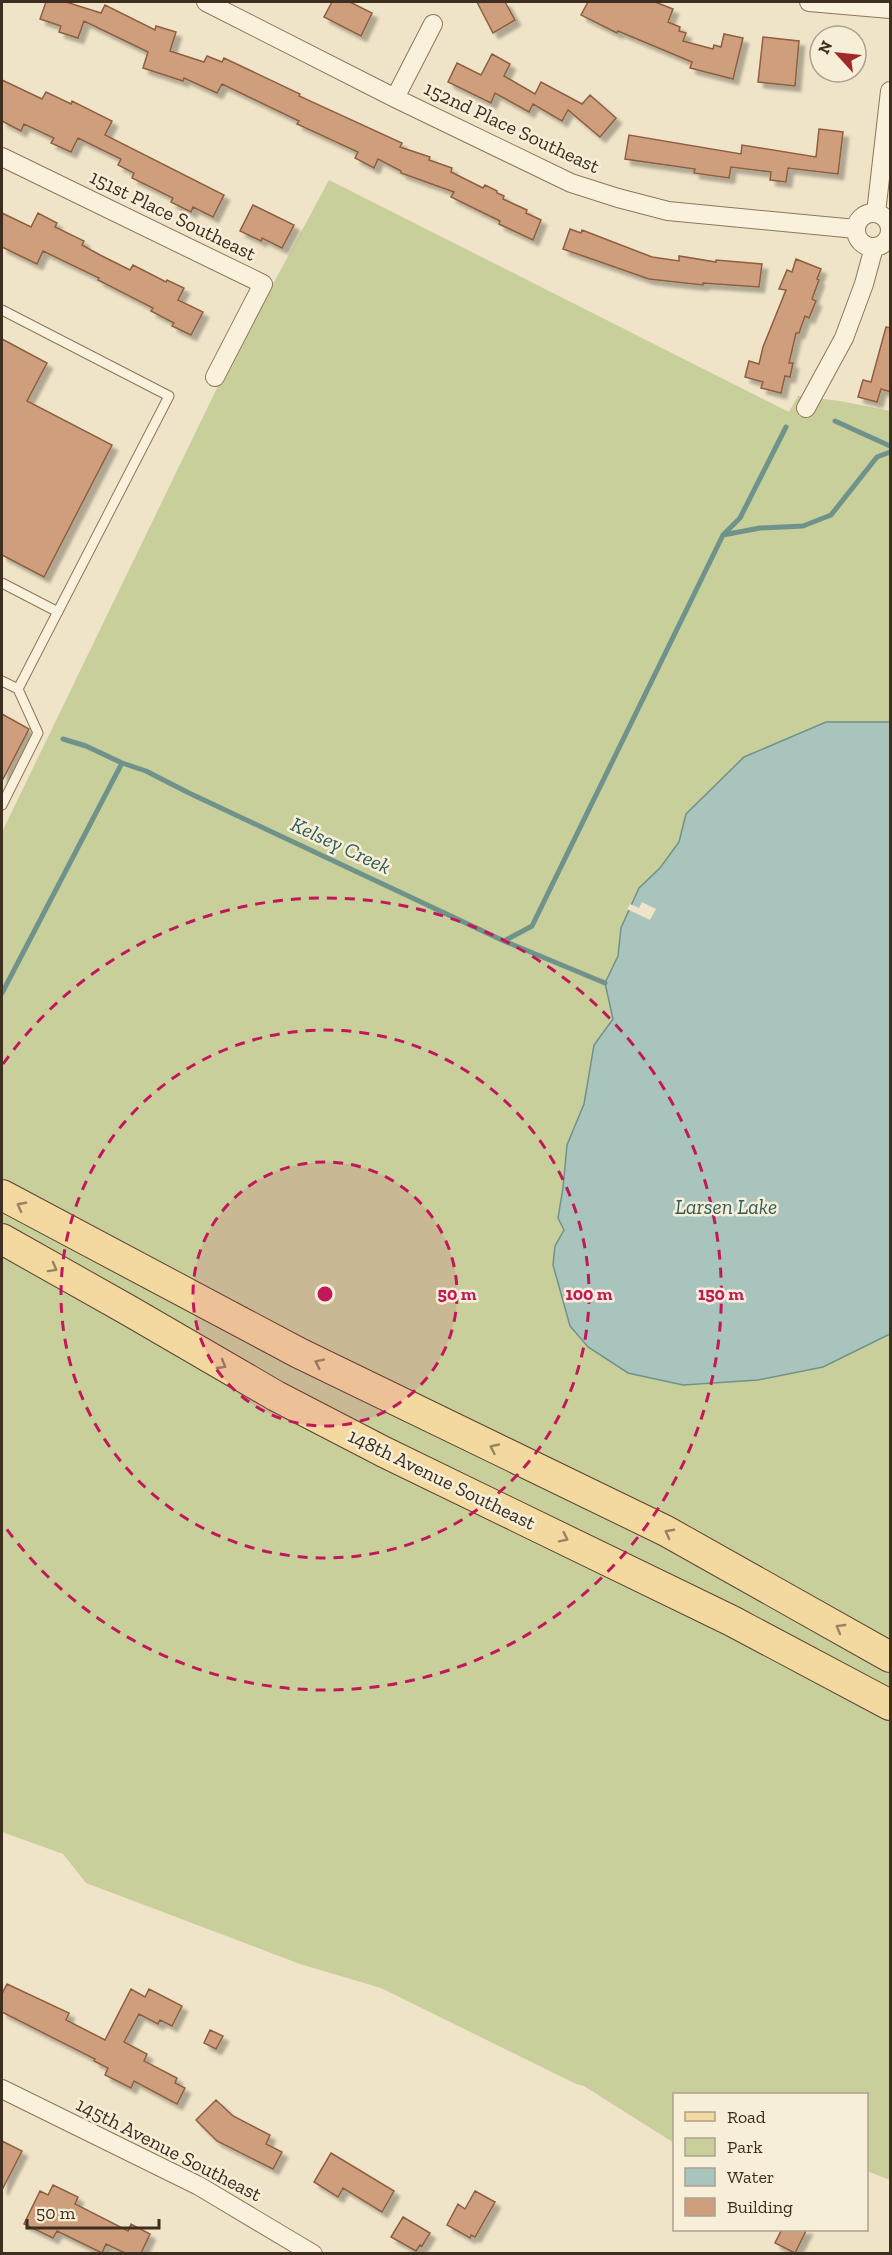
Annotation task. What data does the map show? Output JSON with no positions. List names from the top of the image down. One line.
{"streets":{"main road":["148th Avenue Southeast"],"street":["152nd Place Southeast","151st Place Southeast","145th Avenue Southeast"]},"water":["Kelsey Creek","Larsen Lake"],"legend":["Road","Park","Water","Building"],"scale_bar":"50 m","north":"top left","rings":["50 m","100 m","150 m"]}
